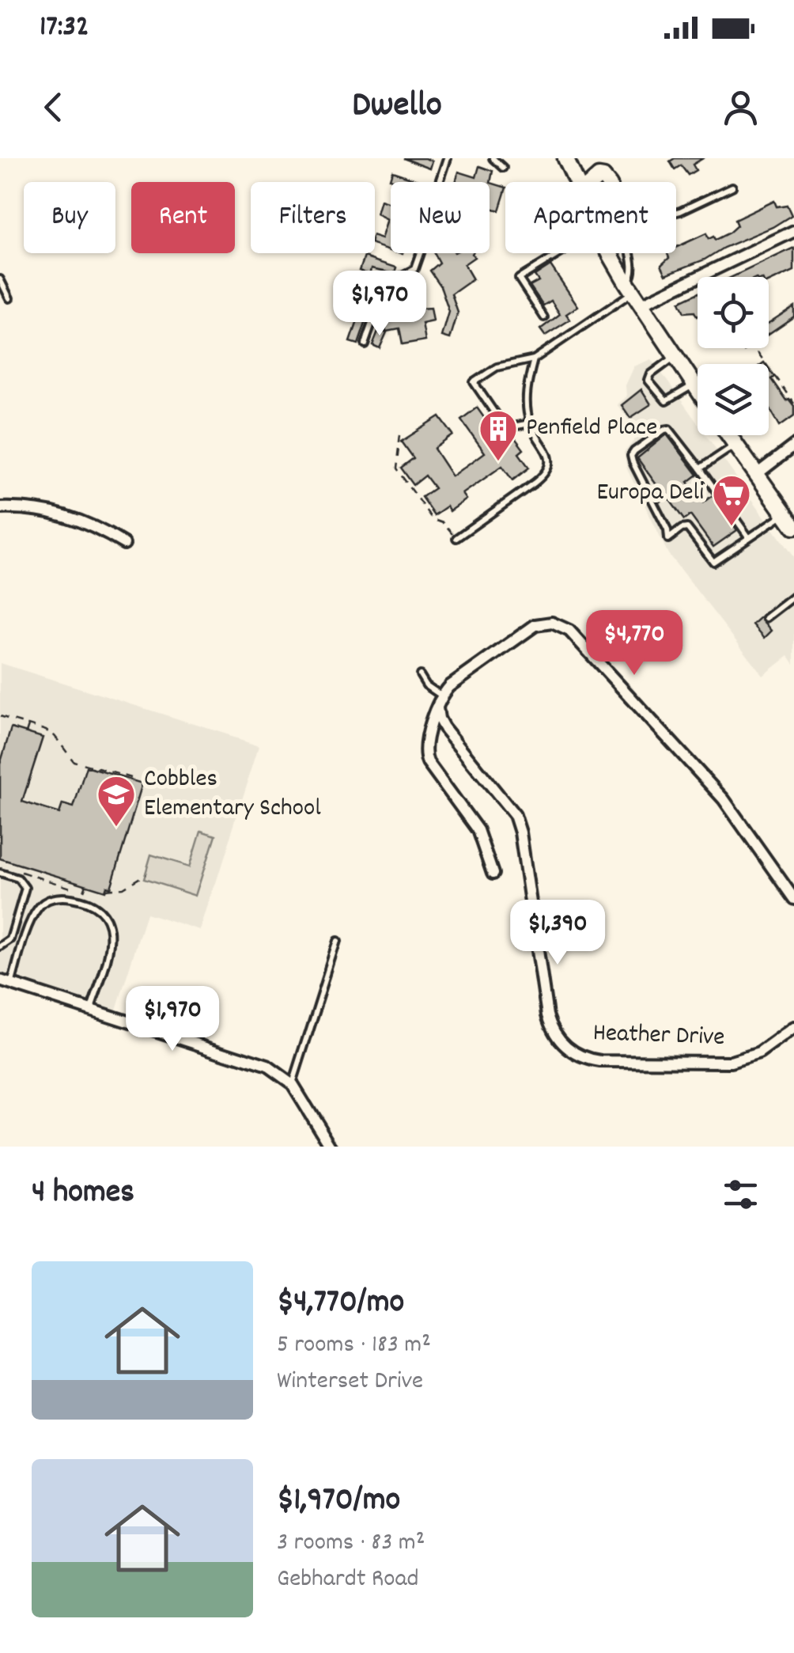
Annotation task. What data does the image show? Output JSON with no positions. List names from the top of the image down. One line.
{"streets":{"street":["Heather Drive"]},"places":{"building":["Penfield Place"],"supermarket":["Europa Deli"],"school or university":["Cobbles Elementary School"]},"page":{"status":"17:32","header":"Dwello","chip":["Buy","Rent","Filters","New","Apartment"],"price":["$1,970","$4,770","$1,390","$1,970"],"heading":"4 homes","list":[{"name":"$4,770/mo","note":"5 rooms · 183 m² · Winterset Drive"},{"name":"$1,970/mo","note":"3 rooms · 83 m² · Gebhardt Road"}]}}
